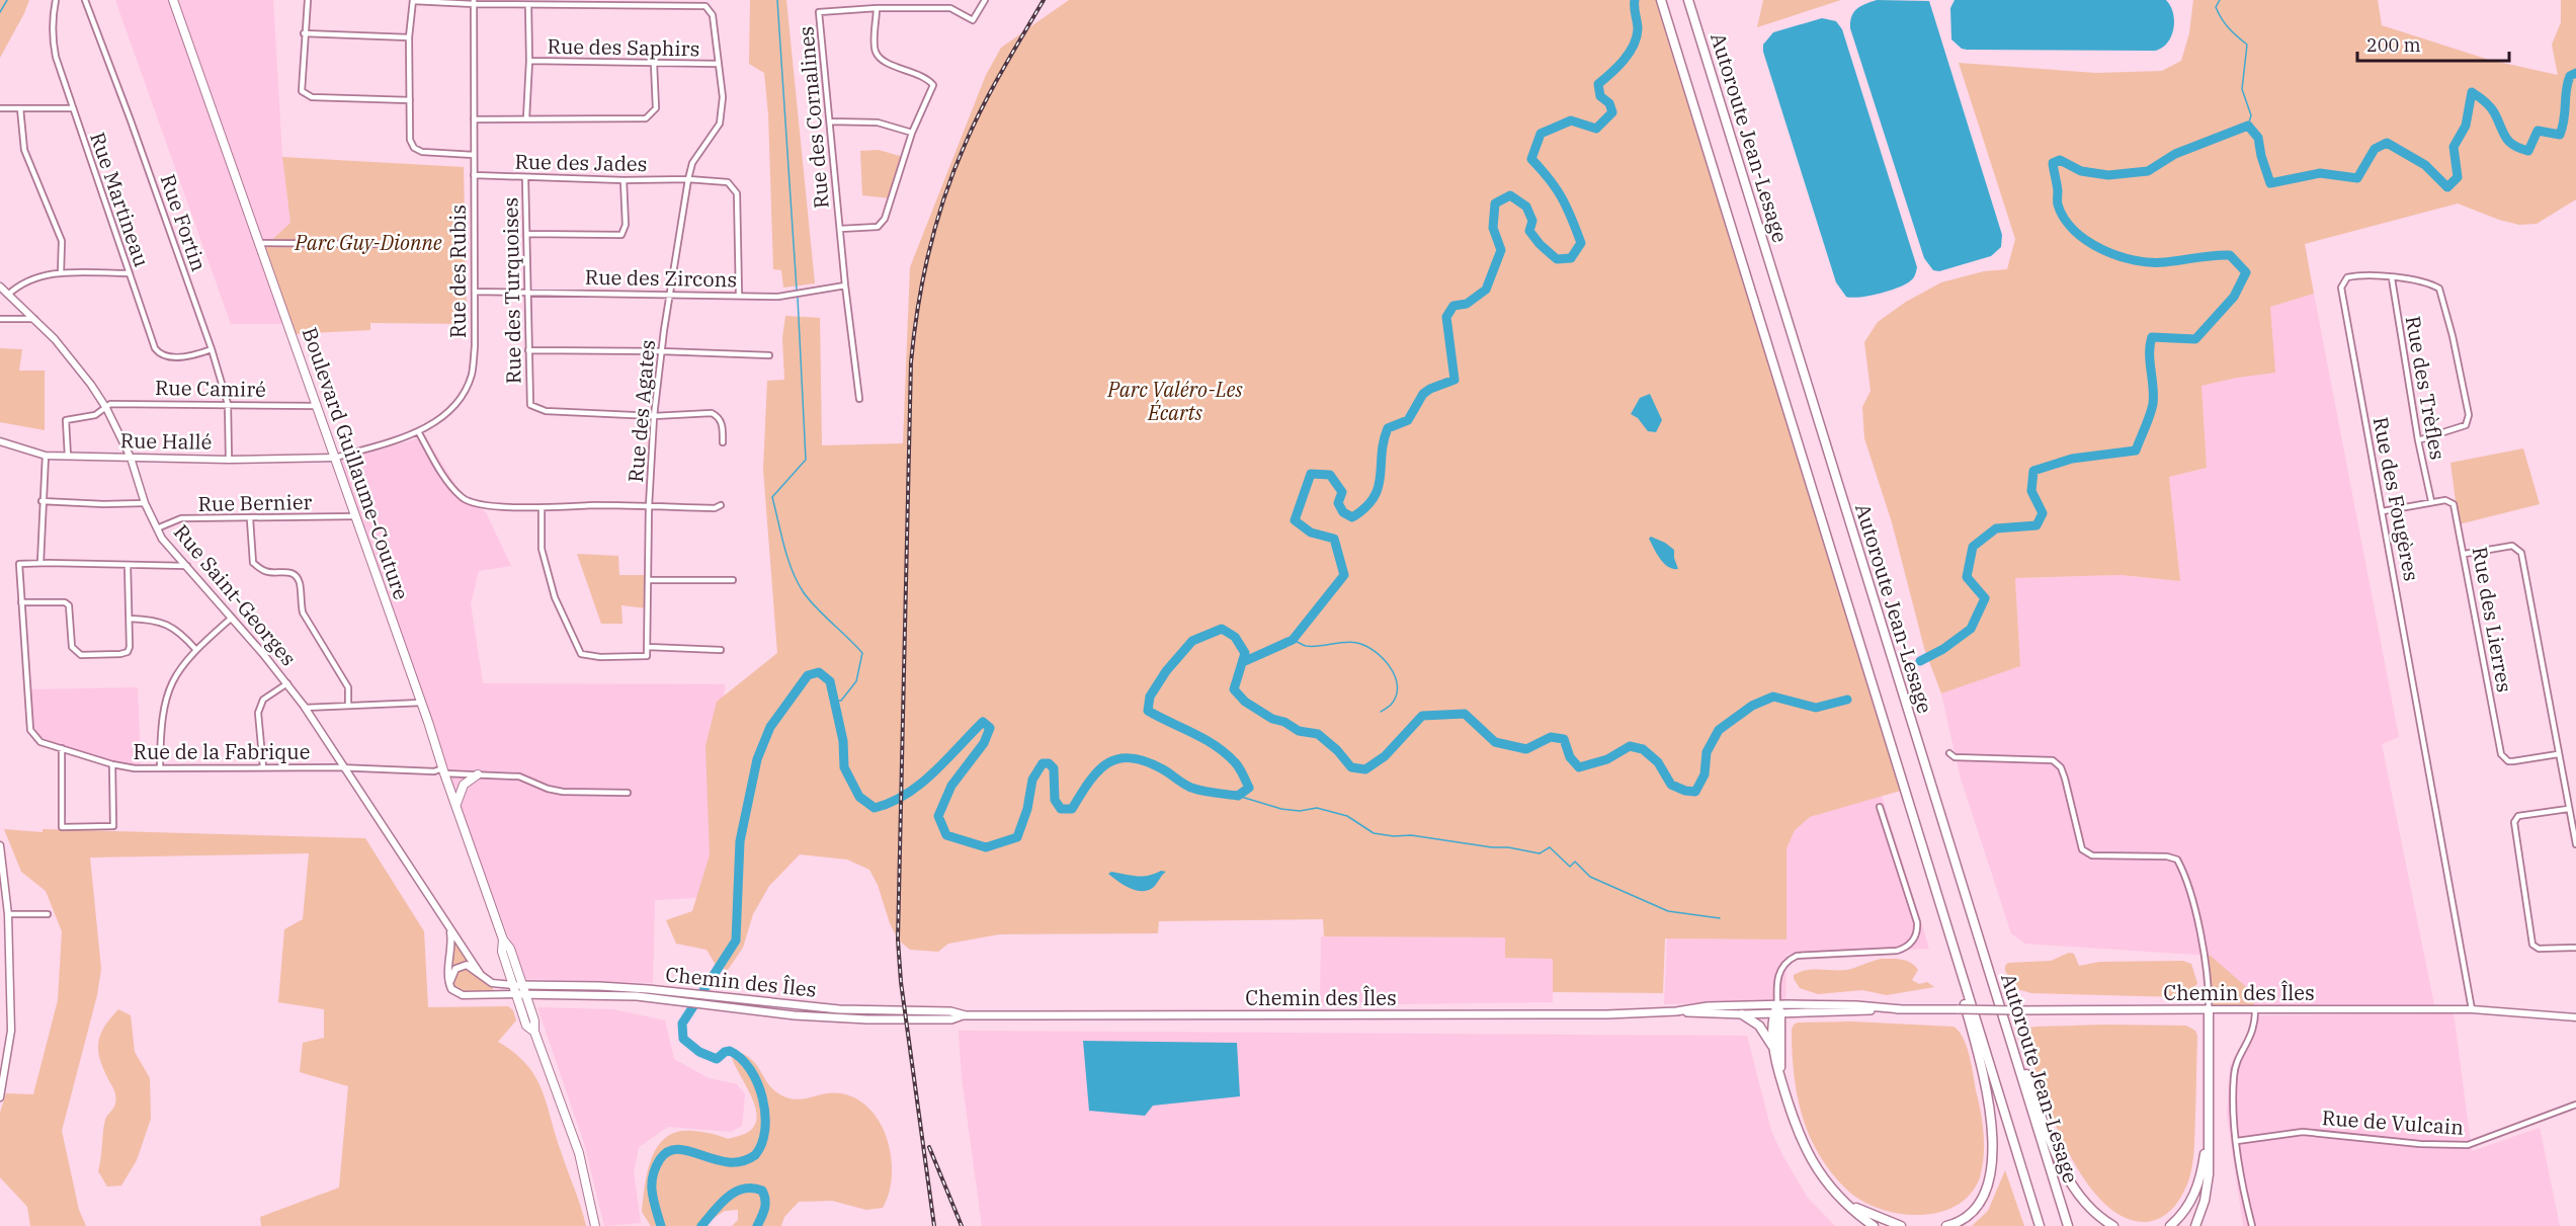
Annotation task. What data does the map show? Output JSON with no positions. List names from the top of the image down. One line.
{"streets":{"highway":["Autoroute Jean-Lesage"],"main road":["Boulevard Guillaume-Couture","Chemin des Îles"],"street":["Rue des Saphirs","Rue des Cornalines","Rue des Jades","Rue Martineau","Rue Fortin","Rue des Rubis","Rue des Zircons","Rue des Turquoises","Rue des Trèfles","Rue Camiré","Rue des Agates","Rue Hallé","Rue des Fougères","Rue Bernier","Rue Saint-Georges","Rue des Lierres","Rue de la Fabrique","Rue de Vulcain"]},"crossings":[["Rue des Saphirs","Rue des Agates"],["Rue des Cornalines","Rue des Zircons"],["Rue des Jades","Rue des Rubis"],["Rue des Jades","Rue des Zircons"],["Rue des Jades","Rue des Turquoises"],["Rue des Jades","Rue des Agates"],["Rue Martineau","Rue Fortin"],["Rue Fortin","Rue Camiré"],["Rue Fortin","Rue Hallé"],["Rue des Rubis","Rue des Zircons"],["Rue des Rubis","Rue Hallé"],["Rue des Rubis","Boulevard Guillaume-Couture"],["Rue des Zircons","Rue des Turquoises"],["Rue des Zircons","Rue des Agates"],["Rue des Turquoises","Rue des Agates"],["Rue des Trèfles","Rue des Fougères"],["Rue des Trèfles","Rue des Lierres"],["Rue Camiré","Rue Hallé"],["Rue Camiré","Boulevard Guillaume-Couture"],["Rue Camiré","Rue Saint-Georges"],["Rue Hallé","Boulevard Guillaume-Couture"],["Rue Hallé","Rue Saint-Georges"],["Boulevard Guillaume-Couture","Rue Bernier"],["Boulevard Guillaume-Couture","Rue de la Fabrique"],["Boulevard Guillaume-Couture","Chemin des Îles"],["Rue des Fougères","Chemin des Îles"],["Rue Bernier","Rue Saint-Georges"],["Rue Saint-Georges","Rue de la Fabrique"]],"parks":["Parc Guy-Dionne","Parc Valéro-Les Écarts"],"scale_bar":"200 m"}
